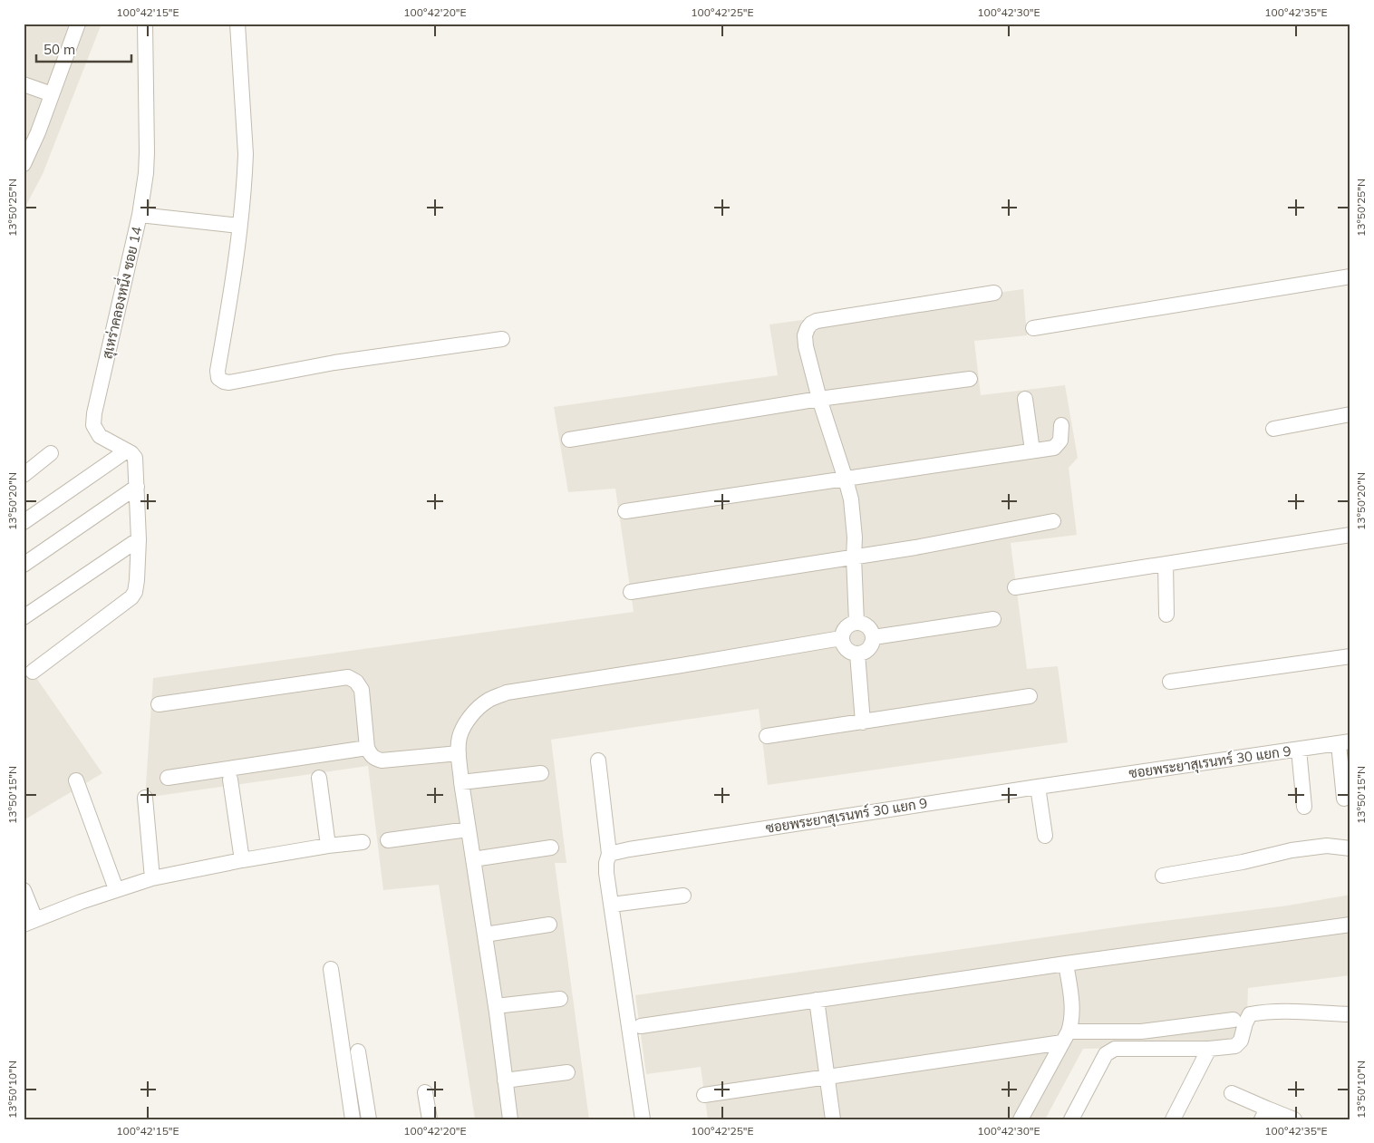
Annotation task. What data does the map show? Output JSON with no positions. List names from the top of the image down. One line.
{"streets":{"street":["สุเหร่าคลองหนึ่ง ซอย 14","ซอยพระยาสุเรนทร์ 30 แยก 9"]},"scale_bar":"50 m","coordinates":["100°42'15\"E","100°42'20\"E","100°42'25\"E","100°42'30\"E","100°42'35\"E","13°50'25\"N","13°50'20\"N","13°50'15\"N","13°50'10\"N"]}
